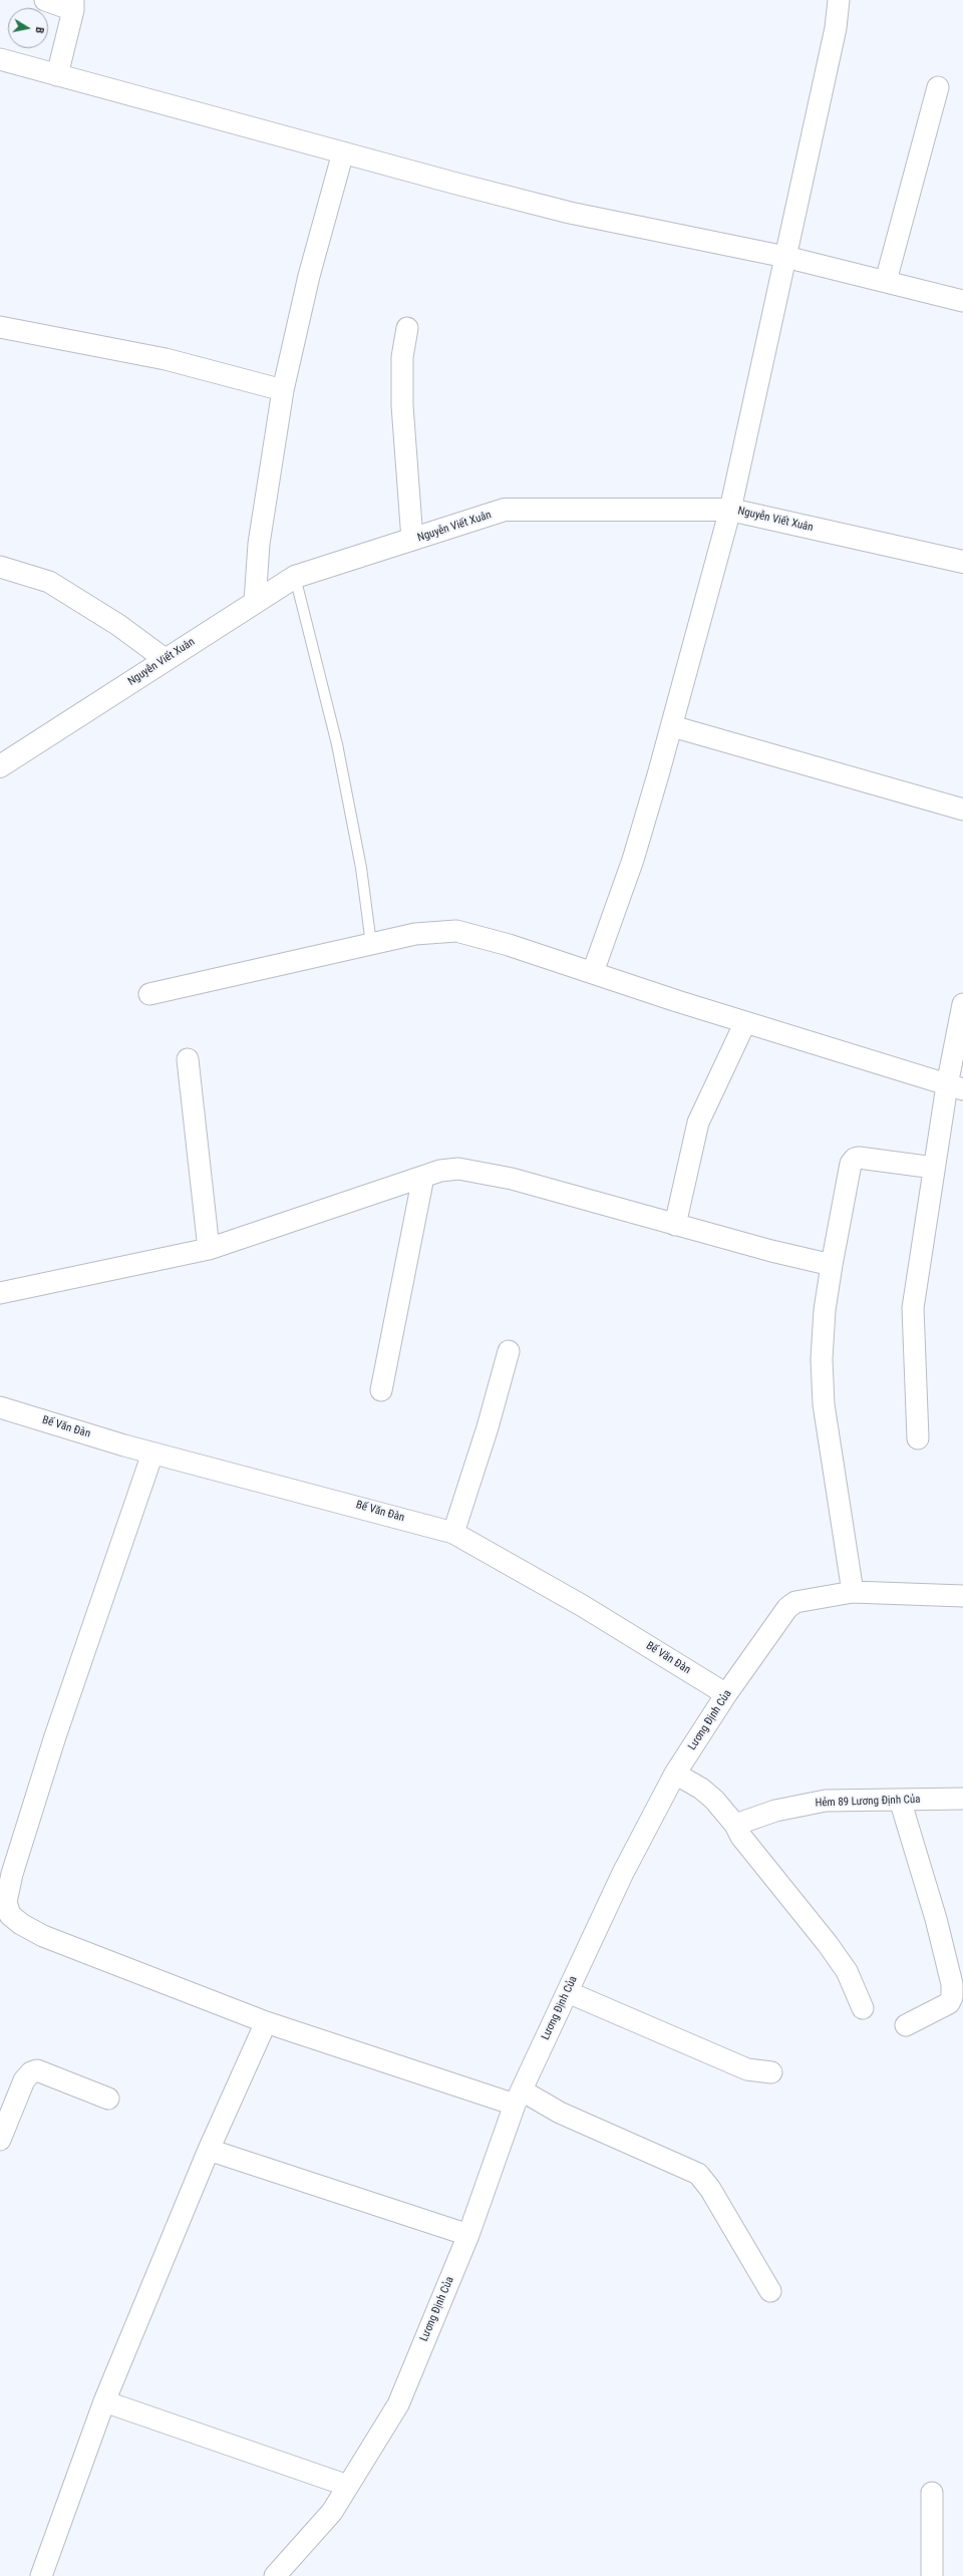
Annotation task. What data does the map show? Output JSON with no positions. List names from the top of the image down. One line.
{"streets":{"street":["Nguyễn Viết Xuân","Bế Văn Đàn","Lương Định Của","Hẻm 89 Lương Định Của"]},"crossings":[["Bế Văn Đàn","Lương Định Của"]],"north":"right"}
